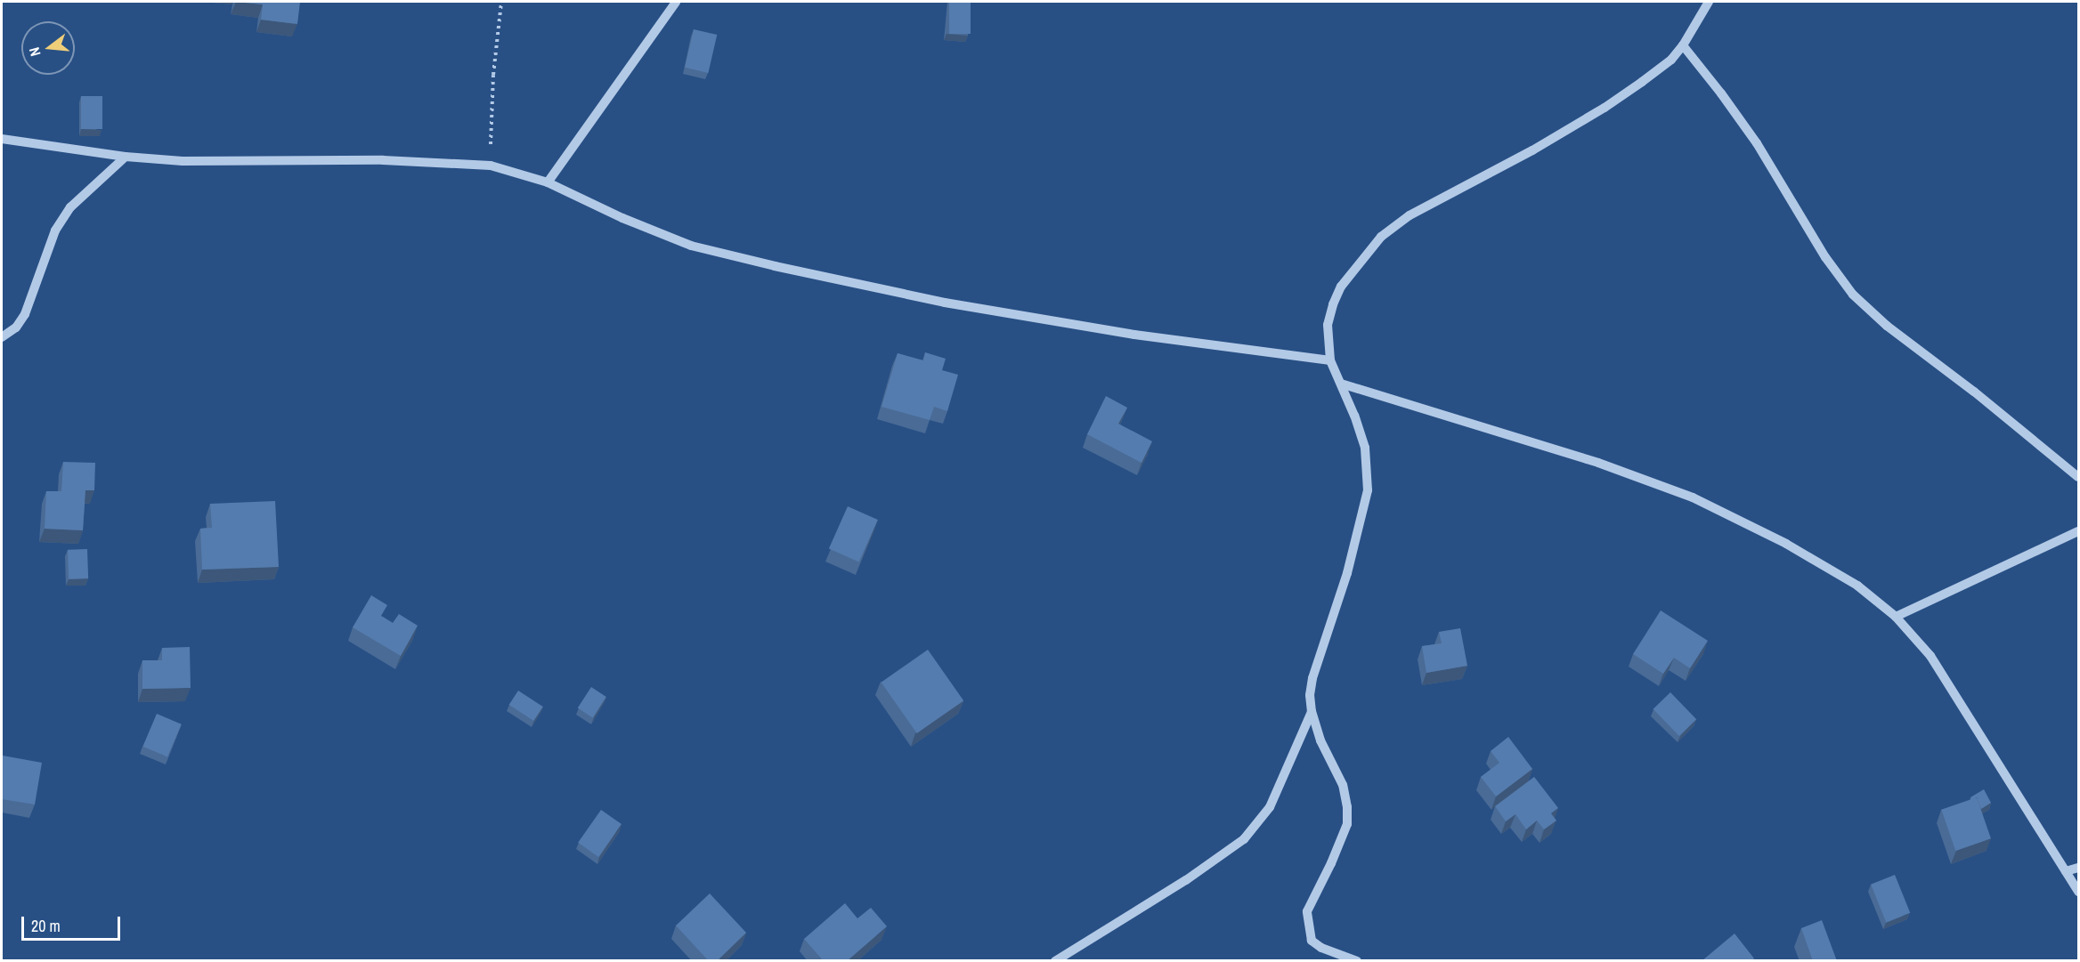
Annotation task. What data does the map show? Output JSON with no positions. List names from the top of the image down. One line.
{"scale_bar":"20 m","north":"left"}
